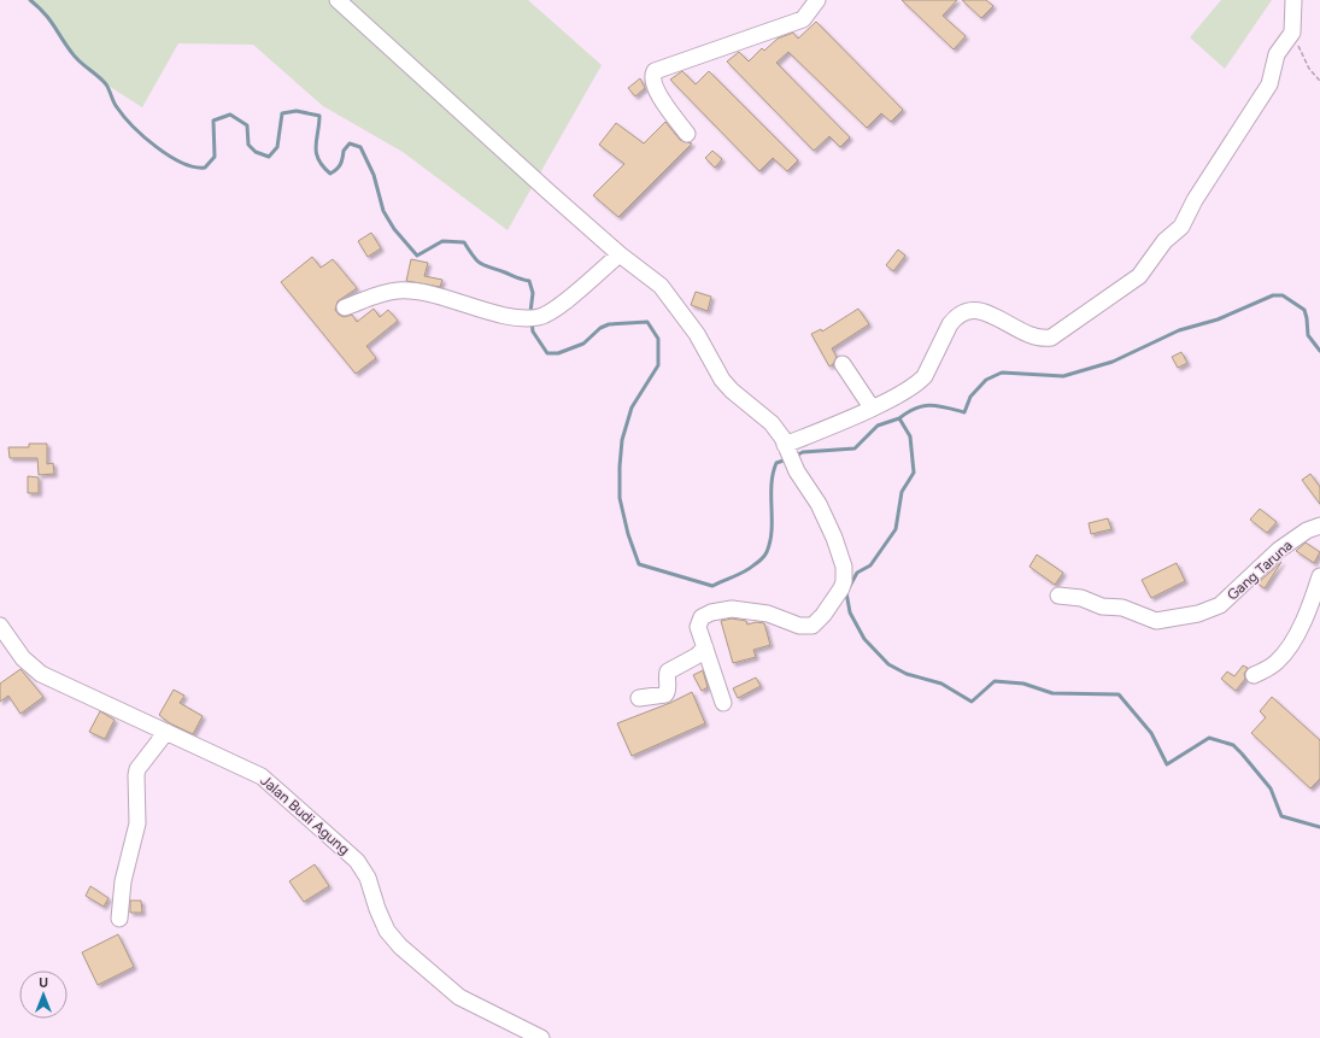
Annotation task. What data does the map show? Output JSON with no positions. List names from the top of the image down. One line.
{"streets":{"street":["Gang Taruna","Jalan Budi Agung"]},"north":"top"}
